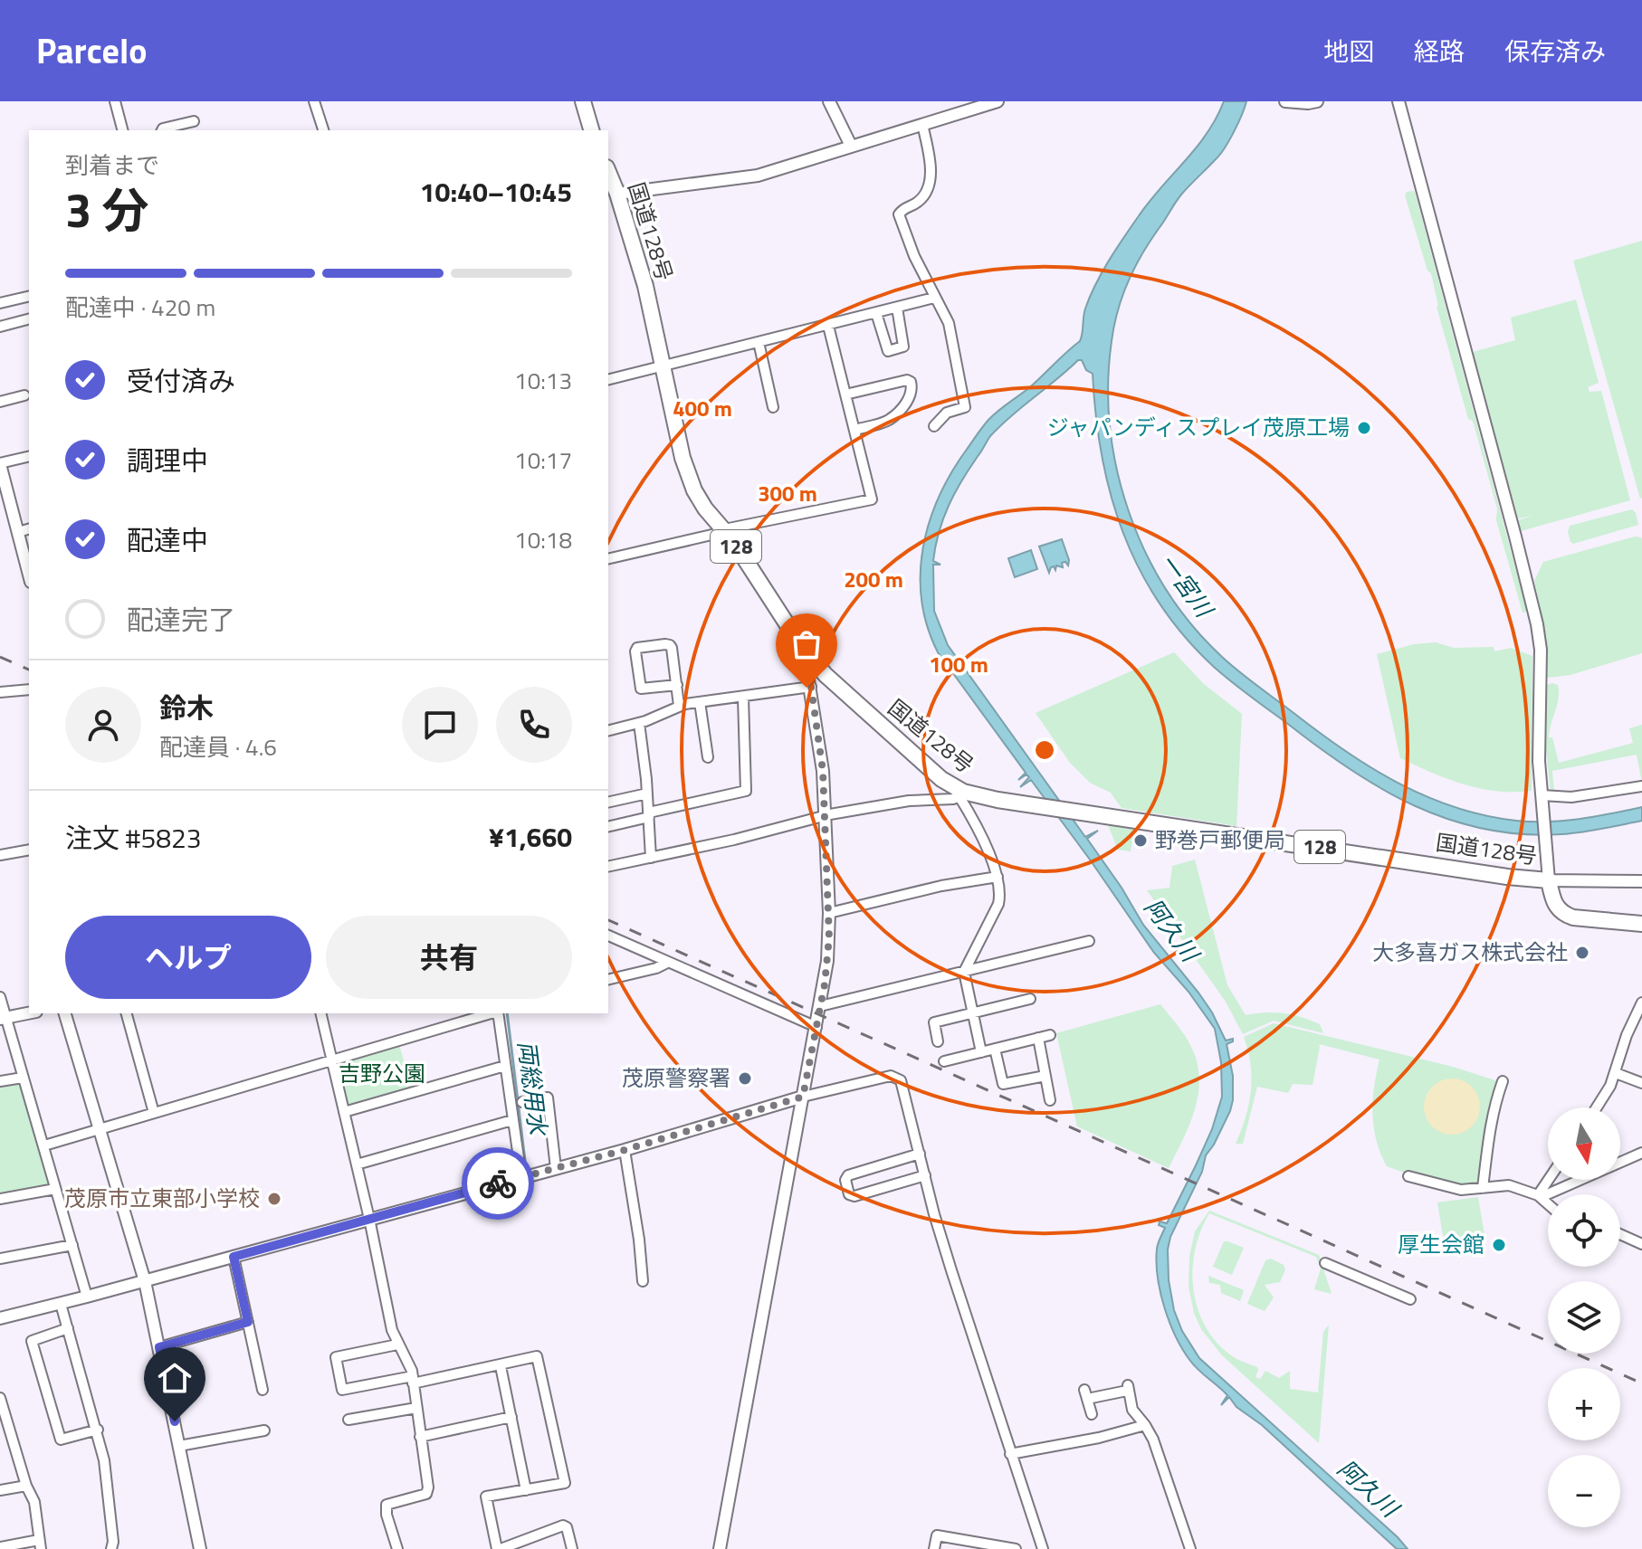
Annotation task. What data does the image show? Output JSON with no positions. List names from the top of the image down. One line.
{"streets":{"highway":["国道128号","128"]},"water":["一宮川","阿久川","両総用水"],"parks":["吉野公園"],"places":["ジャパンディスプレイ茂原工場","野巻戸郵便局","大多喜ガス株式会社","茂原警察署","茂原市立東部小学校","厚生会館"],"north":"bottom","page":{"header":"Parcelo","nav":["地図","経路","保存済み"],"heading":["3 分","到着まで","10:40–10:45"],"panel":["鈴木","配達員 · 4.6","注文 #5823","¥1,660"],"bar":"配達中 · 420 m","list":[["受付済み","10:13"],["調理中","10:17"],["配達中","10:18"],"配達完了"],"buttons":["ヘルプ","共有"],"map_buttons":["+","−"]},"rings":["400 m","300 m","200 m","100 m"]}
